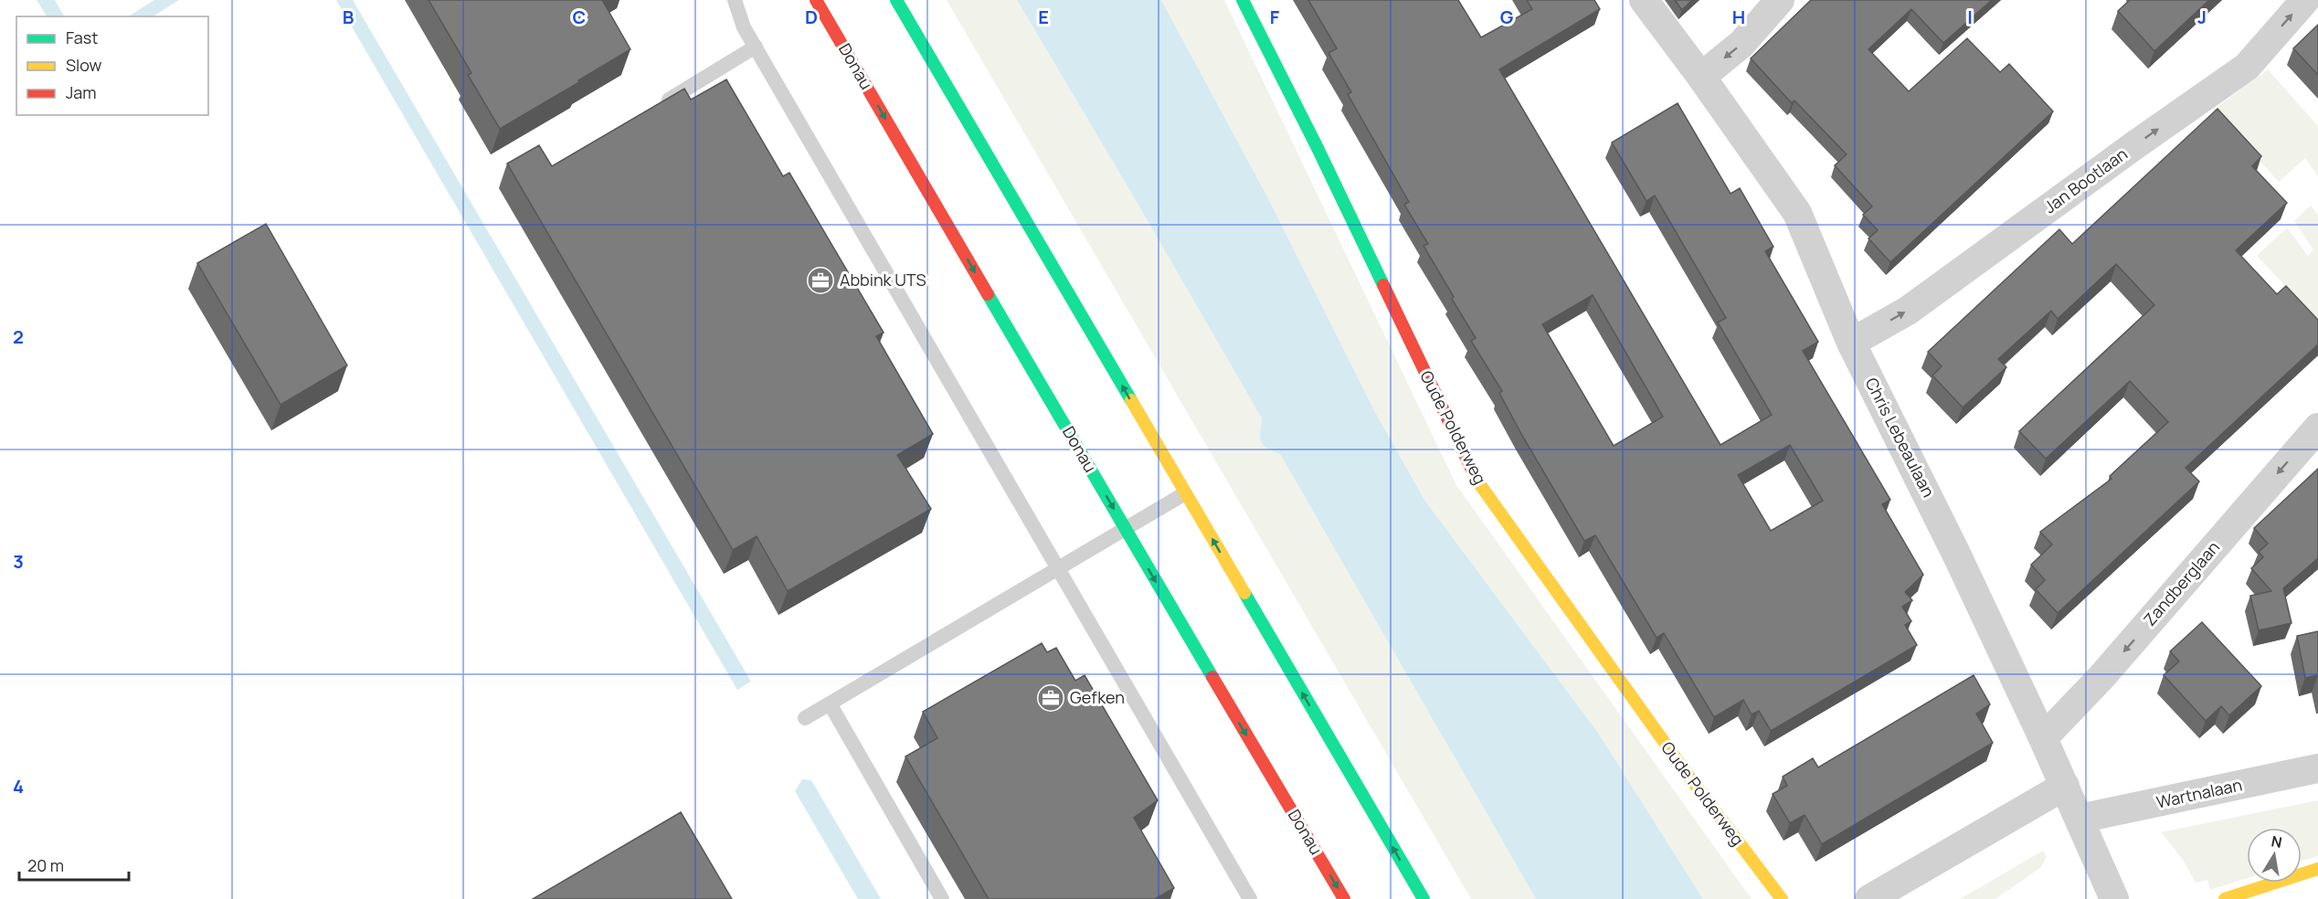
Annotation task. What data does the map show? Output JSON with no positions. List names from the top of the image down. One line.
{"streets":{"main road":["Donau","Oude Polderweg"],"street":["Jan Bootlaan","Chris Lebeaulaan","Zandberglaan","Wartnalaan"]},"crossings":[["Jan Bootlaan","Chris Lebeaulaan"],["Chris Lebeaulaan","Zandberglaan"],["Chris Lebeaulaan","Wartnalaan"]],"one_way":["Jan Bootlaan","Zandberglaan"],"places":{"office":["Abbink UTS","Gefken"]},"legend":["Fast","Slow","Jam"],"scale_bar":"20 m","north":"top","grid":{"columns":["B","C","D","E","F","G","H","I","J"],"rows":["2","3","4"]}}
